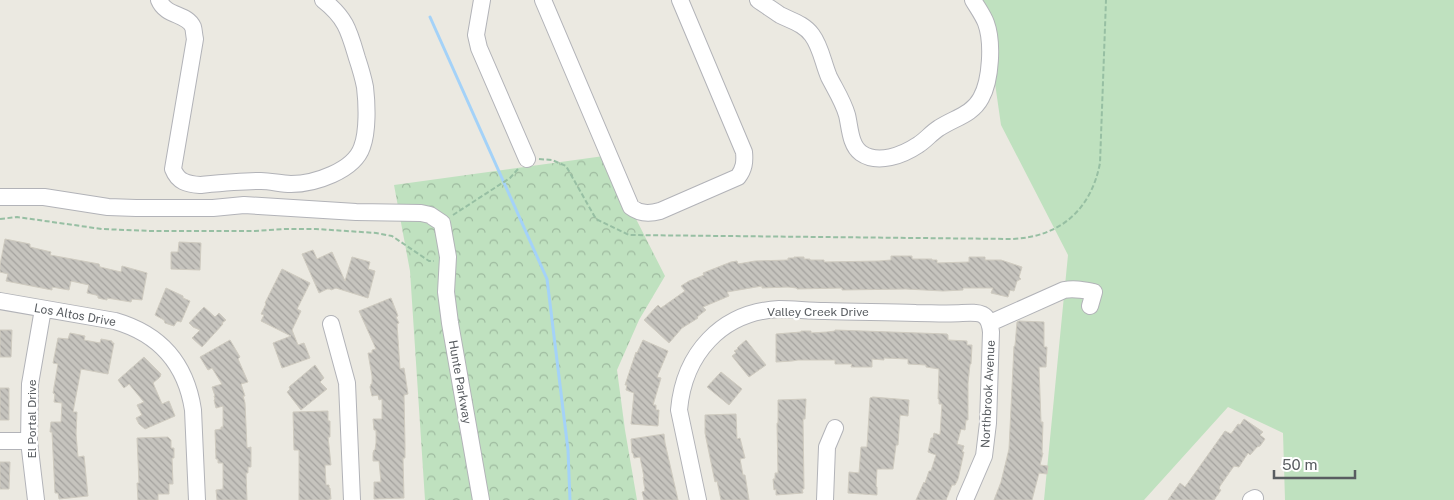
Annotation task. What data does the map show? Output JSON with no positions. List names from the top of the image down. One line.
{"streets":{"street":["Valley Creek Drive","Los Altos Drive","Hunte Parkway","Northbrook Avenue","El Portal Drive"]},"crossings":[["Valley Creek Drive","Northbrook Avenue"],["Los Altos Drive","El Portal Drive"]],"scale_bar":"50 m"}
